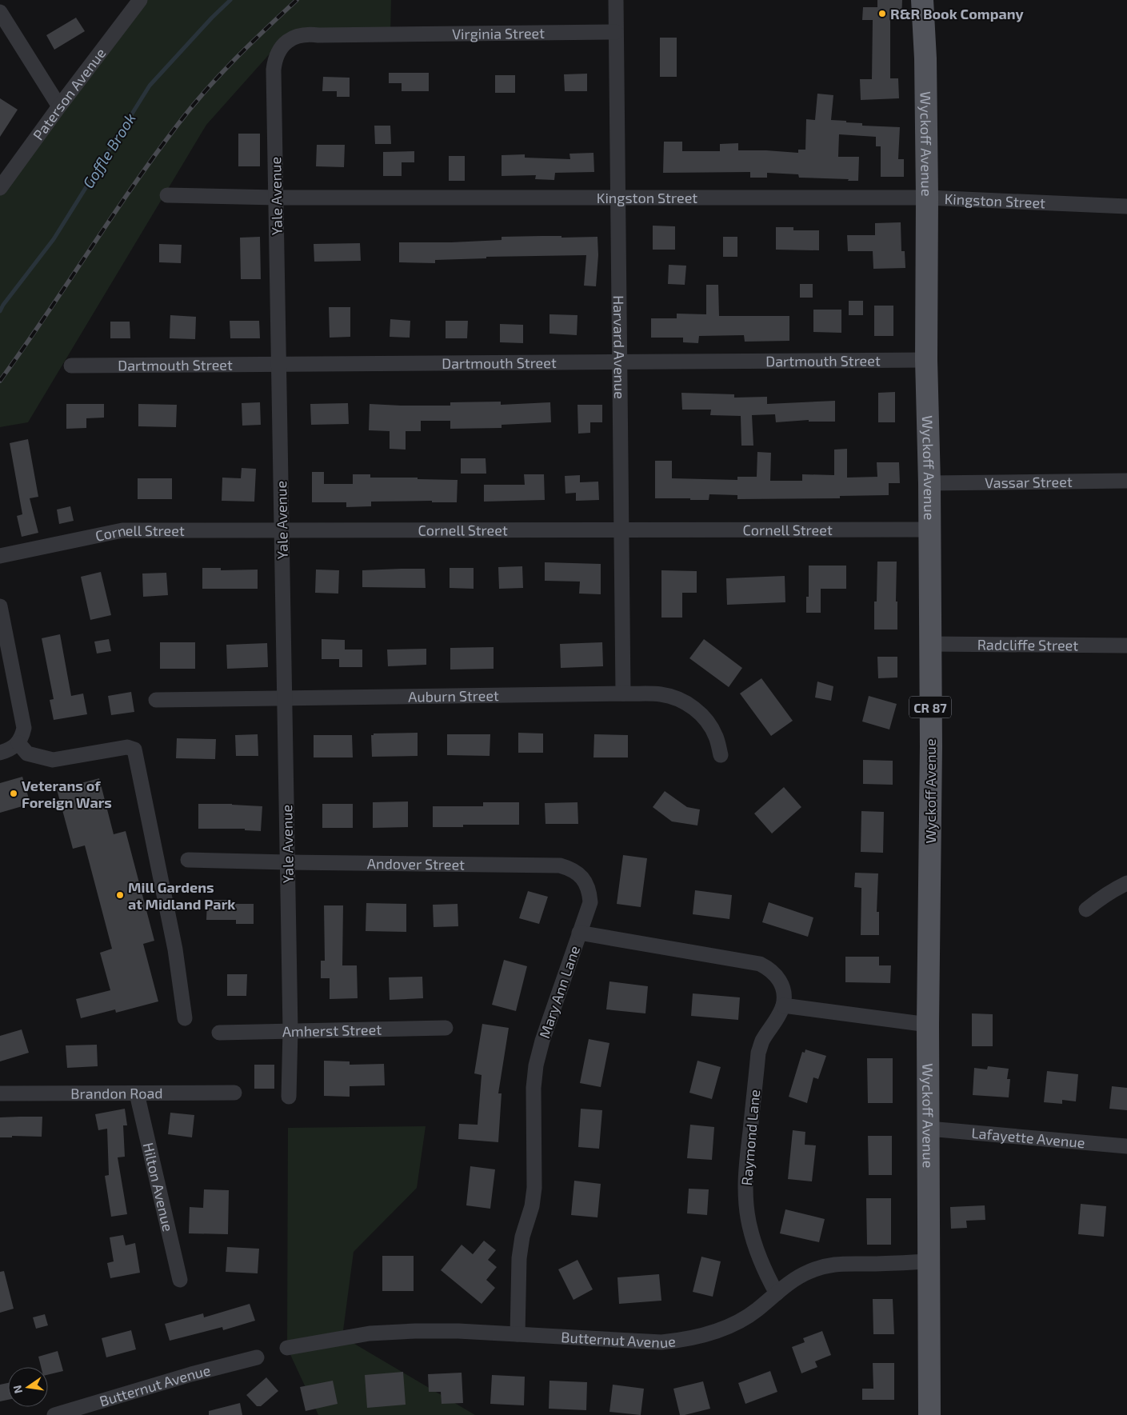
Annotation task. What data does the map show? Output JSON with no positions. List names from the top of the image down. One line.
{"streets":{"main road":["Wyckoff Avenue","CR 87"],"street":["Virginia Street","Paterson Avenue","Yale Avenue","Kingston Street","Harvard Avenue","Dartmouth Street","Vassar Street","Cornell Street","Radcliffe Street","Auburn Street","Andover Street","Mary Ann Lane","Amherst Street","Brandon Road","Raymond Lane","Lafayette Avenue","Hilton Avenue","Butternut Avenue"]},"crossings":[["Virginia Street","Yale Avenue"],["Virginia Street","Harvard Avenue"],["Wyckoff Avenue","Kingston Street"],["Wyckoff Avenue","Dartmouth Street"],["Wyckoff Avenue","Vassar Street"],["Wyckoff Avenue","Cornell Street"],["Wyckoff Avenue","Radcliffe Street"],["Wyckoff Avenue","Lafayette Avenue"],["Wyckoff Avenue","Butternut Avenue"],["Yale Avenue","Kingston Street"],["Yale Avenue","Dartmouth Street"],["Yale Avenue","Cornell Street"],["Yale Avenue","Auburn Street"],["Yale Avenue","Andover Street"],["Yale Avenue","Amherst Street"],["Kingston Street","Harvard Avenue"],["Harvard Avenue","Dartmouth Street"],["Harvard Avenue","Cornell Street"],["Harvard Avenue","Auburn Street"],["Andover Street","Mary Ann Lane"],["Mary Ann Lane","Raymond Lane"],["Mary Ann Lane","Butternut Avenue"],["Brandon Road","Hilton Avenue"],["Raymond Lane","Butternut Avenue"]],"water":["Goffle Brook"],"places":["R&R Book Company","Veterans of Foreign Wars","Mill Gardens at Midland Park"],"north":"left"}
